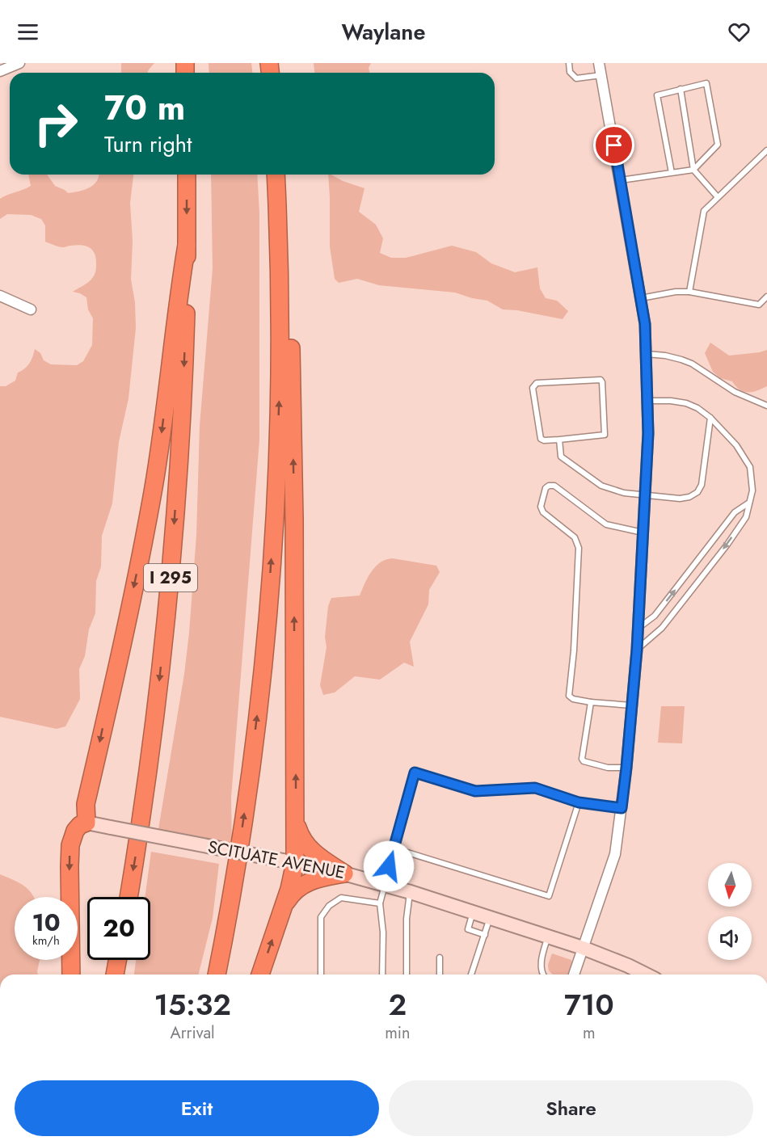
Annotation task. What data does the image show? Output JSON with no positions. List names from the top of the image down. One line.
{"streets":{"highway":["I 295"],"main road":["SCITUATE AVENUE"]},"north":"bottom","page":{"header":"Waylane","turn":["70 m","Turn right"],"speed":"10 km/h","limit":"20","eta":["15:32","Arrival","2","min","710","m"],"buttons":["Exit","Share"]}}
